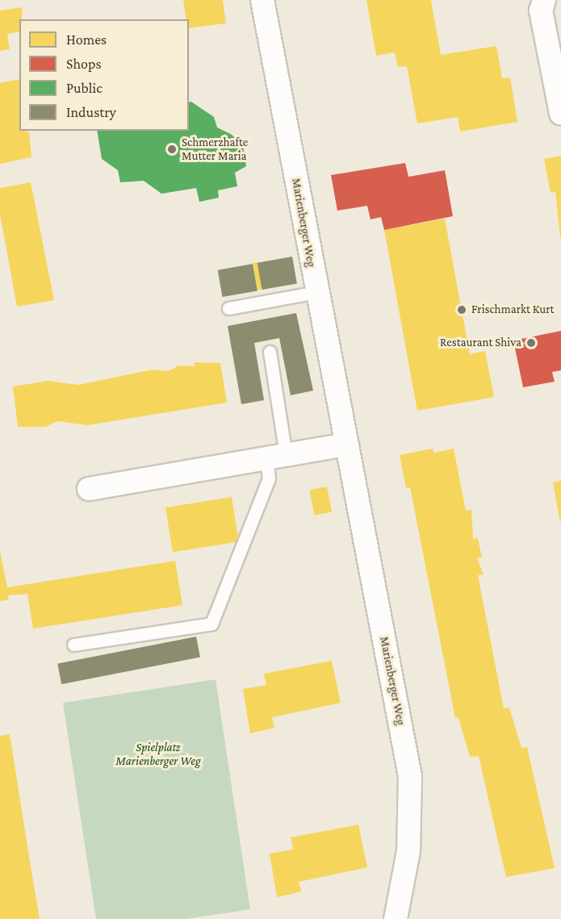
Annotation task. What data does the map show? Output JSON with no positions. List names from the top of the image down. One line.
{"streets":{"street":["Marienberger Weg"]},"parks":["Spielplatz Marienberger Weg"],"places":["Schmerzhafte Mutter Maria","Frischmarkt Kurt","Restaurant Shiva"],"legend":["Homes","Shops","Public","Industry"]}
